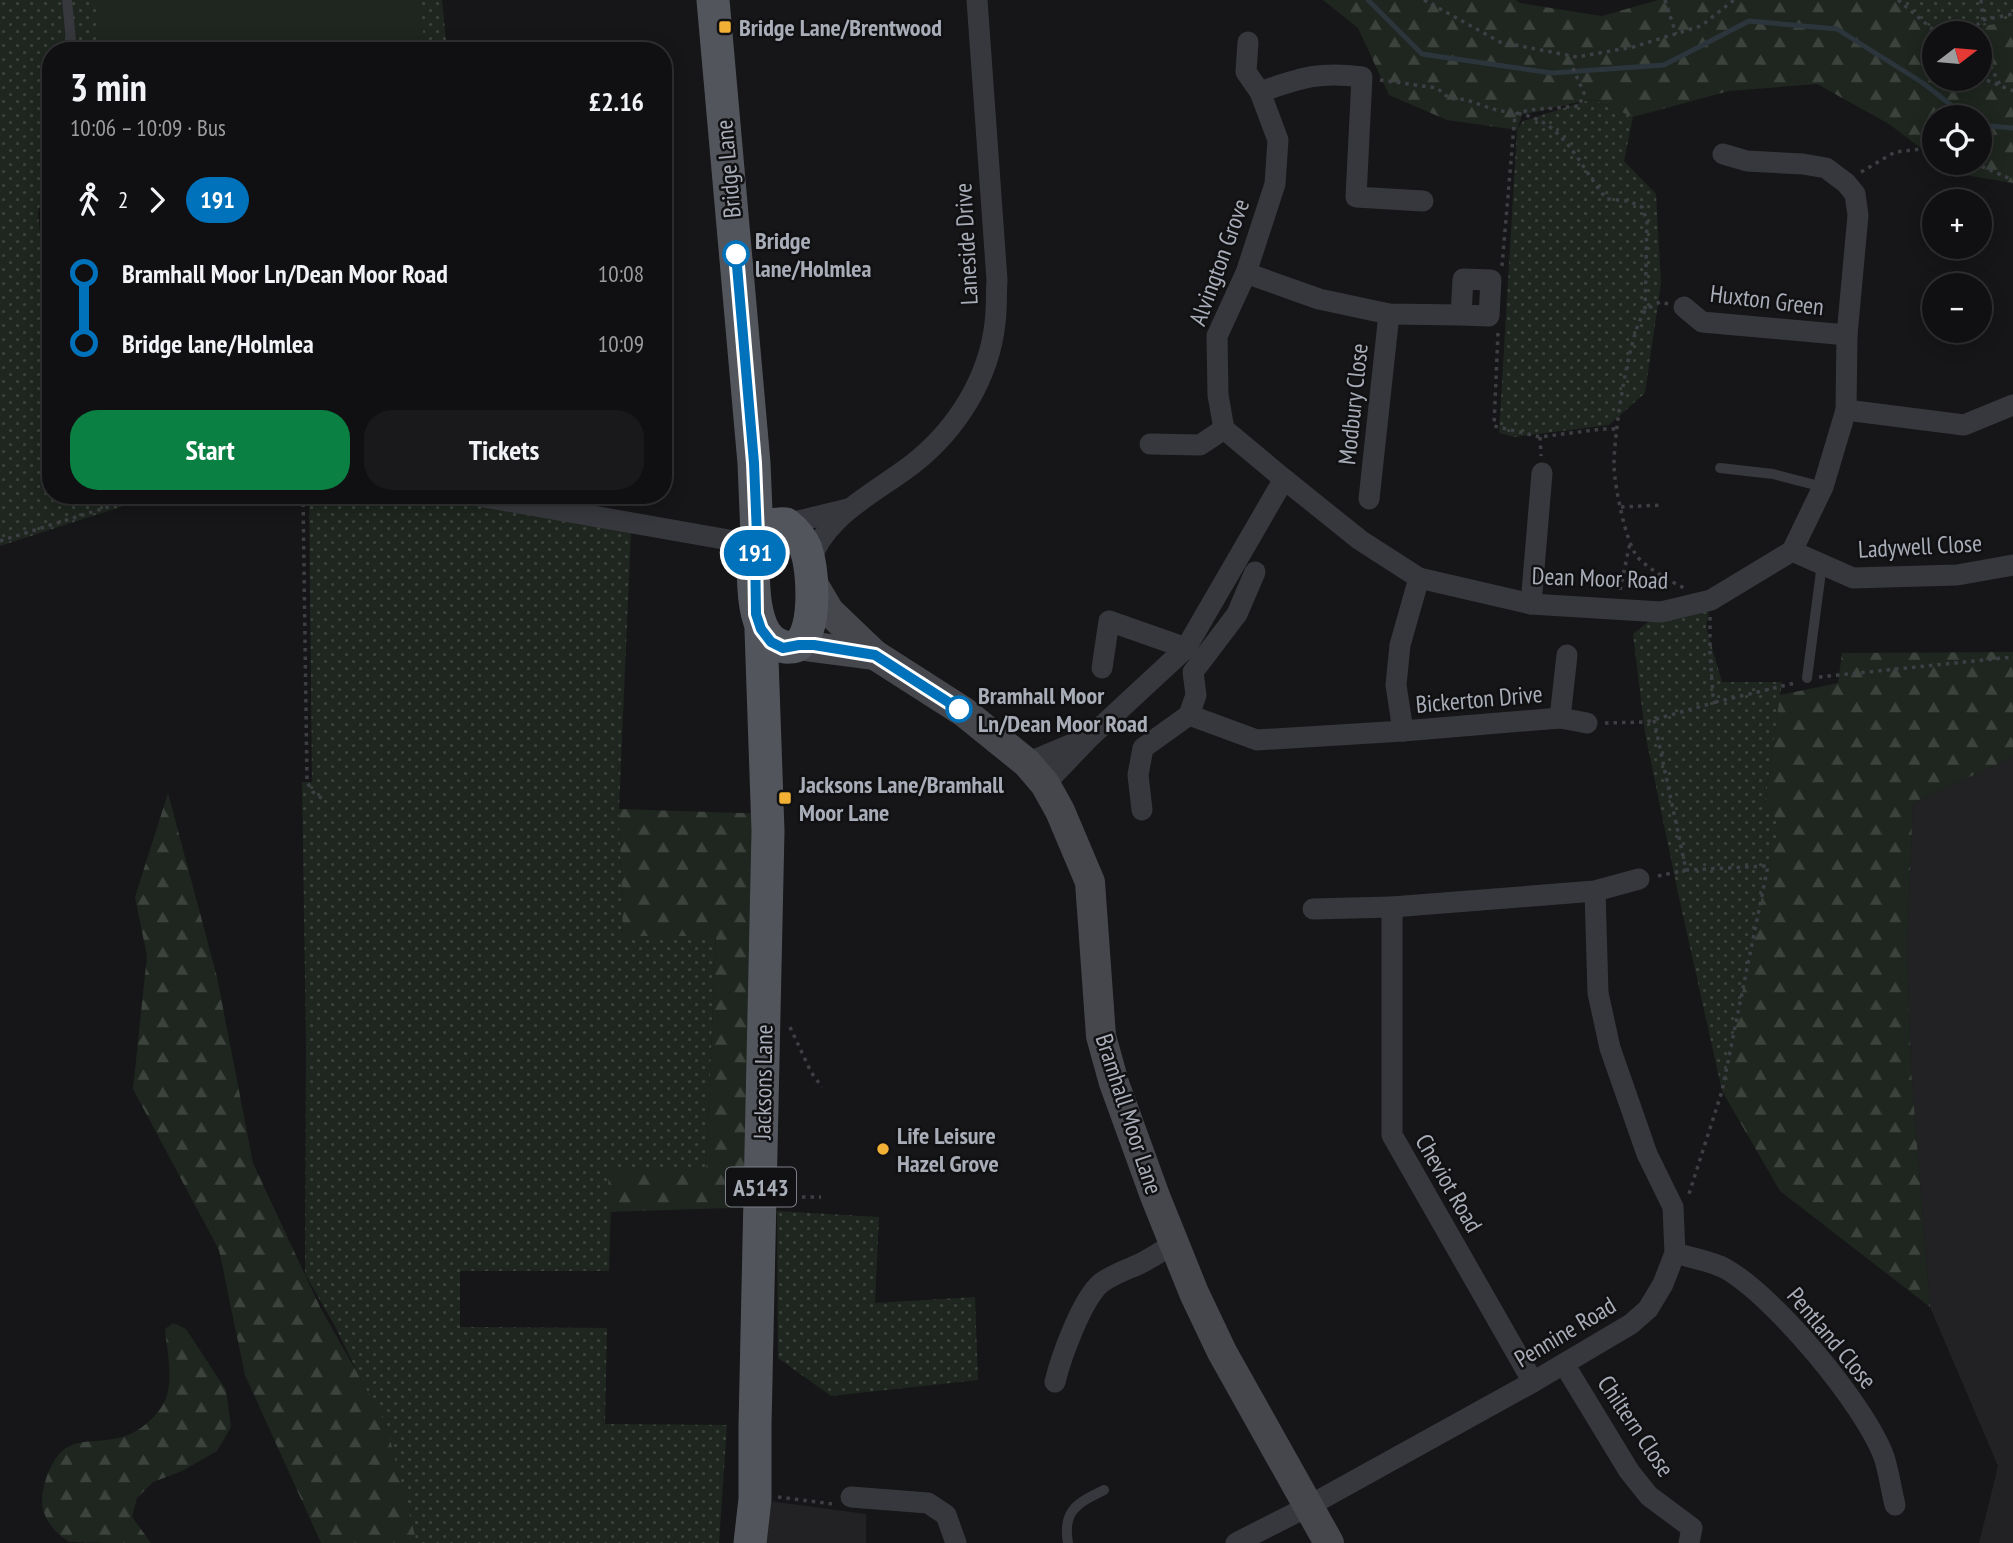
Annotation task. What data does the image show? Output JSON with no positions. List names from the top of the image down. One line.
{"streets":{"main road":["Bridge Lane","Jacksons Lane","A5143"],"street":["Laneside Drive","Alvington Grove","Huxton Green","Modbury Close","Ladywell Close","Dean Moor Road","Bickerton Drive","Bramhall Moor Lane","Cheviot Road","Pennine Road","Pentland Close","Chiltern Close"]},"crossings":[["Bridge Lane","Laneside Drive"],["Bridge Lane","Jacksons Lane"],["Laneside Drive","Jacksons Lane"],["Laneside Drive","Bramhall Moor Lane"],["Ladywell Close","Dean Moor Road"],["Dean Moor Road","Bickerton Drive"],["Jacksons Lane","Bramhall Moor Lane"],["Bramhall Moor Lane","Pennine Road"],["Cheviot Road","Pennine Road"],["Pennine Road","Pentland Close"],["Pennine Road","Chiltern Close"]],"places":{"transit":["Bridge Lane/Brentwood","Jacksons Lane/Bramhall Moor Lane"],"other":["Bridge lane/Holmlea","Bramhall Moor Ln/Dean Moor Road","Life Leisure Hazel Grove"]},"lines":["bus line 191"],"north":"right","page":{"on_map":"191","map_buttons":["+","−"],"heading":["3 min","10:06 – 10:09 · Bus","£2.16"],"legs":["2","191"],"list":[{"name":"Bramhall Moor Ln/Dean Moor Road","value":"10:08"},{"name":"Bridge lane/Holmlea","value":"10:09"}],"buttons":["Start","Tickets"]}}
